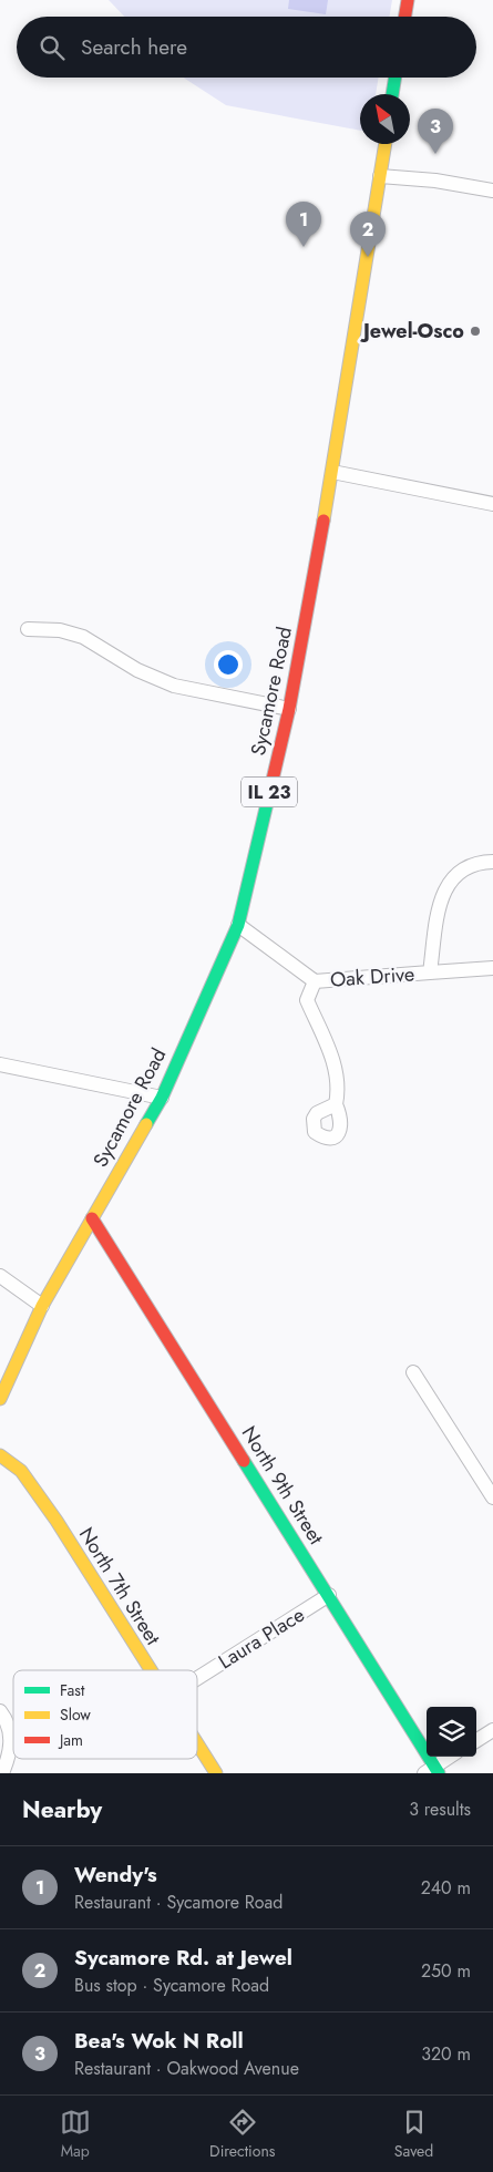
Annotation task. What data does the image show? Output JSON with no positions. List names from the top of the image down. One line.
{"streets":{"main road":["Sycamore Road","IL 23","North 9th Street","North 7th Street"],"street":["Oak Drive","Laura Place"]},"crossings":[["Sycamore Road","North 9th Street"],["North 9th Street","Laura Place"]],"places":["Jewel-Osco"],"legend":["Fast","Slow","Jam"],"north":"top left","page":{"search":"Search here","pins":["3","1","2"],"heading":["Nearby","3 results"],"list":[{"mark":"1","name":"Wendy's","note":"Restaurant · Sycamore Road","value":"240 m"},{"mark":"2","name":"Sycamore Rd. at Jewel","note":"Bus stop · Sycamore Road","value":"250 m"},{"mark":"3","name":"Bea's Wok N Roll","note":"Restaurant · Oakwood Avenue","value":"320 m"}],"nav":["Map","Directions","Saved"]}}
